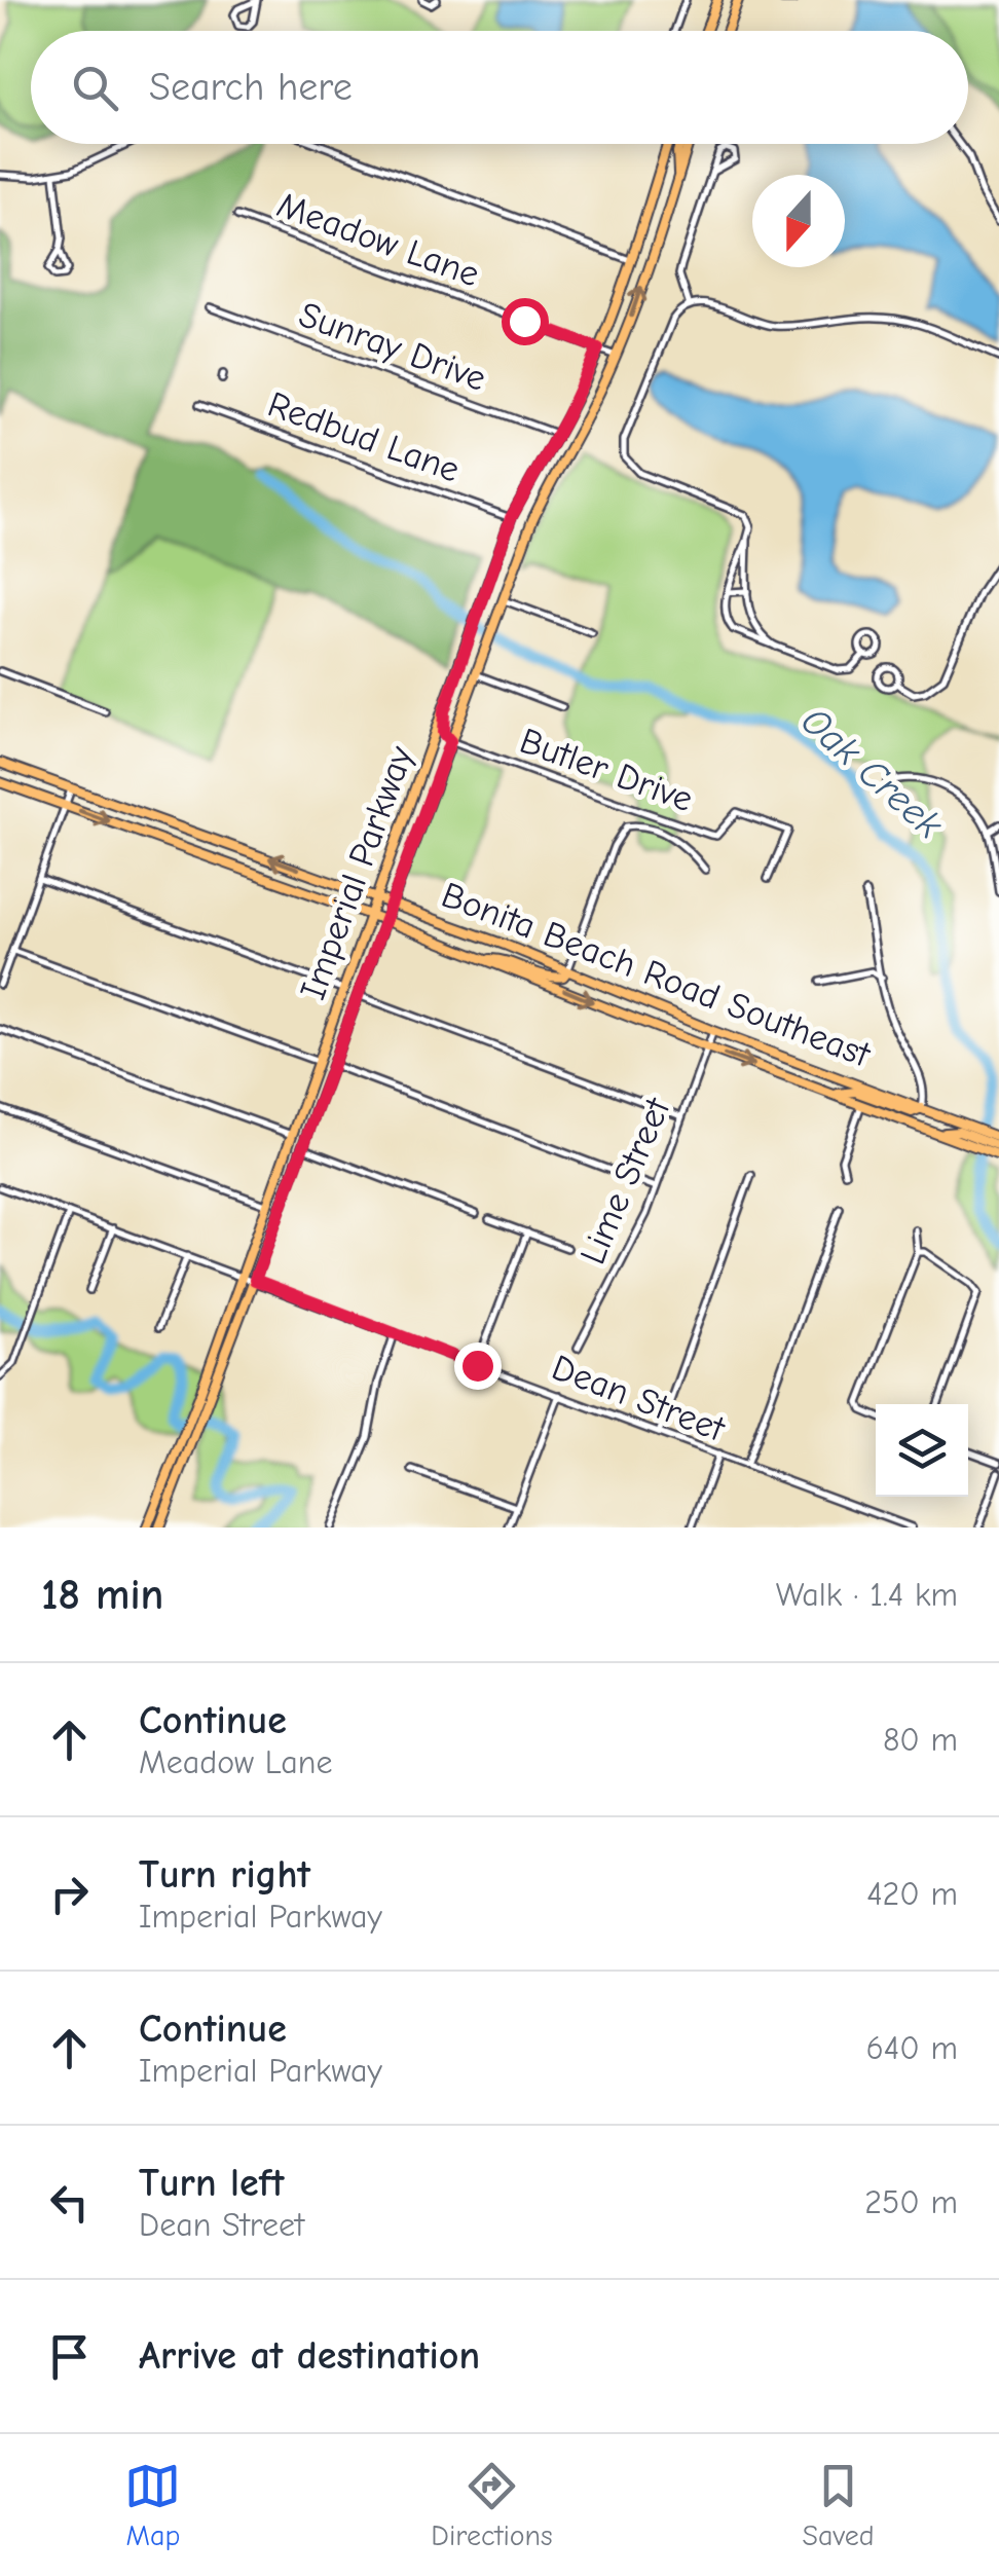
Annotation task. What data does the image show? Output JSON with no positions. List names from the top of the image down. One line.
{"streets":{"main road":["Imperial Parkway","Bonita Beach Road Southeast"],"street":["Meadow Lane","Sunray Drive","Redbud Lane","Butler Drive","Lime Street","Dean Street"]},"crossings":[["Meadow Lane","Imperial Parkway"],["Sunray Drive","Imperial Parkway"],["Redbud Lane","Imperial Parkway"],["Butler Drive","Imperial Parkway"],["Imperial Parkway","Bonita Beach Road Southeast"],["Imperial Parkway","Dean Street"],["Bonita Beach Road Southeast","Lime Street"]],"water":["Oak Creek"],"north":"bottom","page":{"search":"Search here","heading":["18 min","Walk · 1.4 km"],"list":[["Continue","Meadow Lane","80 m"],["Turn right","Imperial Parkway","420 m"],["Continue","Imperial Parkway","640 m"],["Turn left","Dean Street","250 m"],"Arrive at destination"],"nav":["Map","Directions","Saved"]}}
